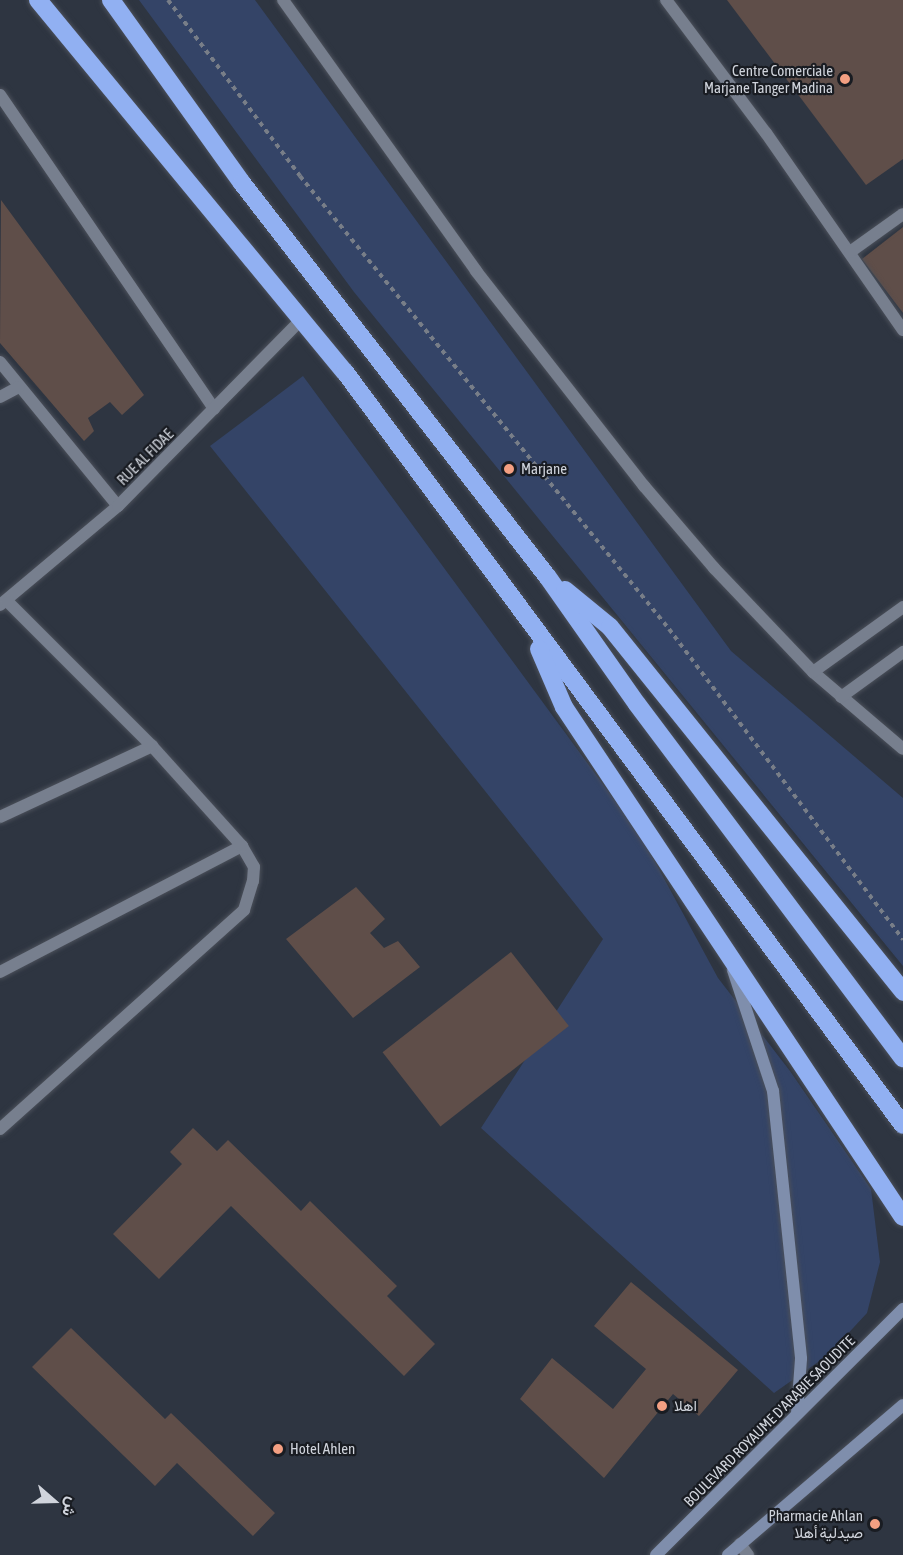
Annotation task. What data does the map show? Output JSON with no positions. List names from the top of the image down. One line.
{"streets":{"main road":["BOULEVARD ROYAUME D'ARABIE SAOUDITE"],"street":["RUE AL FIDAE"]},"places":["Centre Comerciale Marjane Tanger Madina","Marjane","اهلا","Hotel Ahlen","Pharmacie Ahlan صيدلية أهلا"],"north":"right"}
